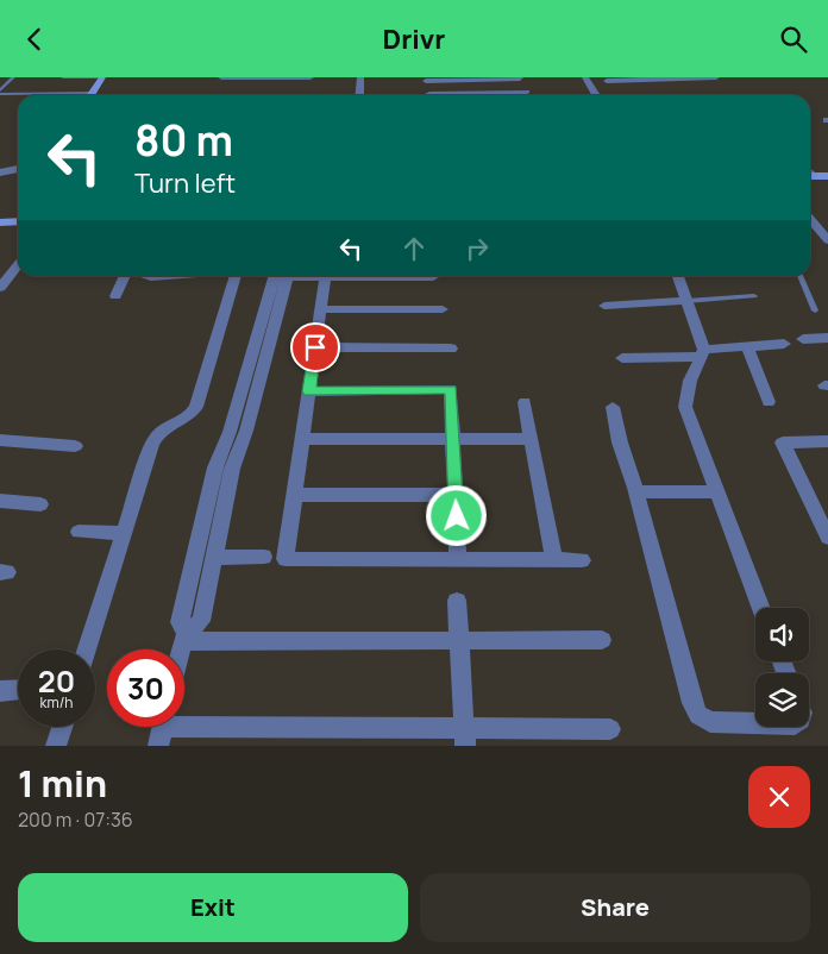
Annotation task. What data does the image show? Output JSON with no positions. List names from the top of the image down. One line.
{"page":{"header":"Drivr","turn":["80 m","Turn left"],"speed":"20 km/h","limit":"30","heading":["1 min","200 m · 07:36"],"buttons":["Exit","Share"]}}
